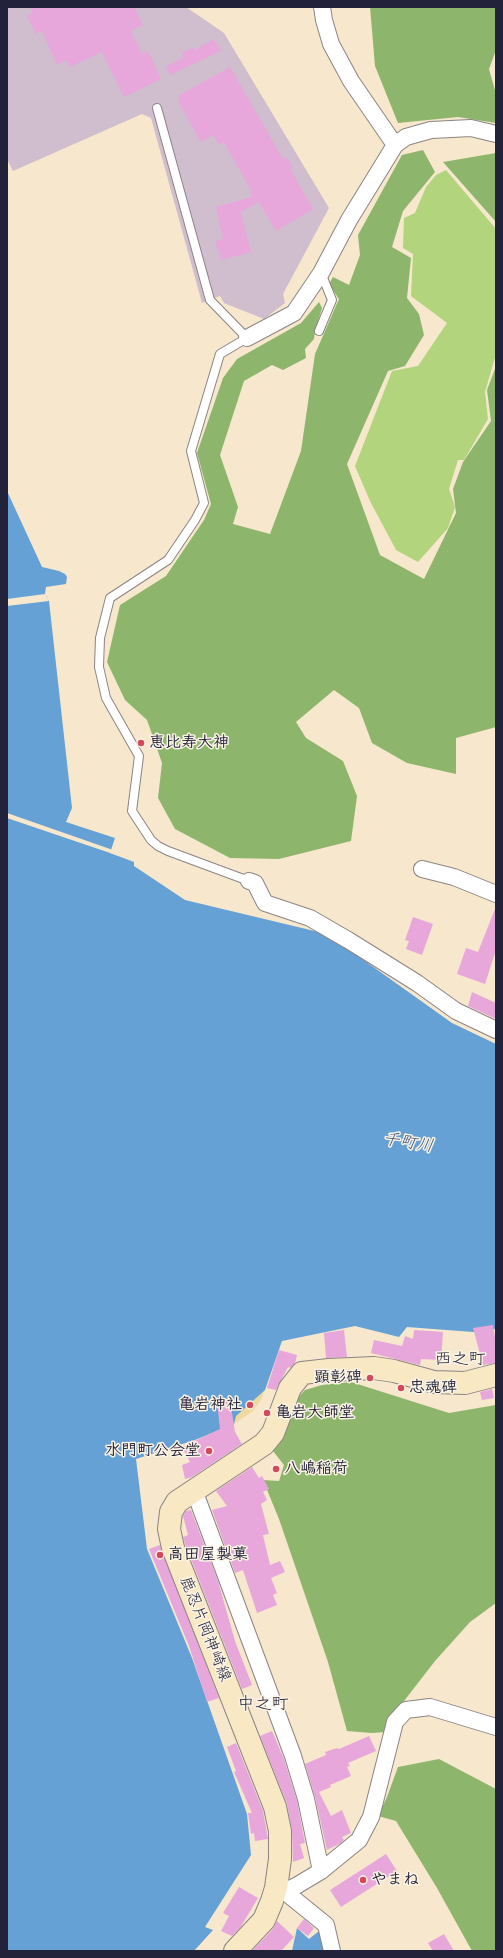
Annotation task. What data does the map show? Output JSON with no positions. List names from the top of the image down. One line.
{"streets":{"main road":["鹿忍片岡神崎線"]},"districts":["西之町","中之町"],"water":["千町川"],"places":["恵比寿大神","顕彰碑","忠魂碑","亀岩神社","亀岩大師堂","水門町公会堂","八嶋稲荷","高田屋製菓","やまね"]}
